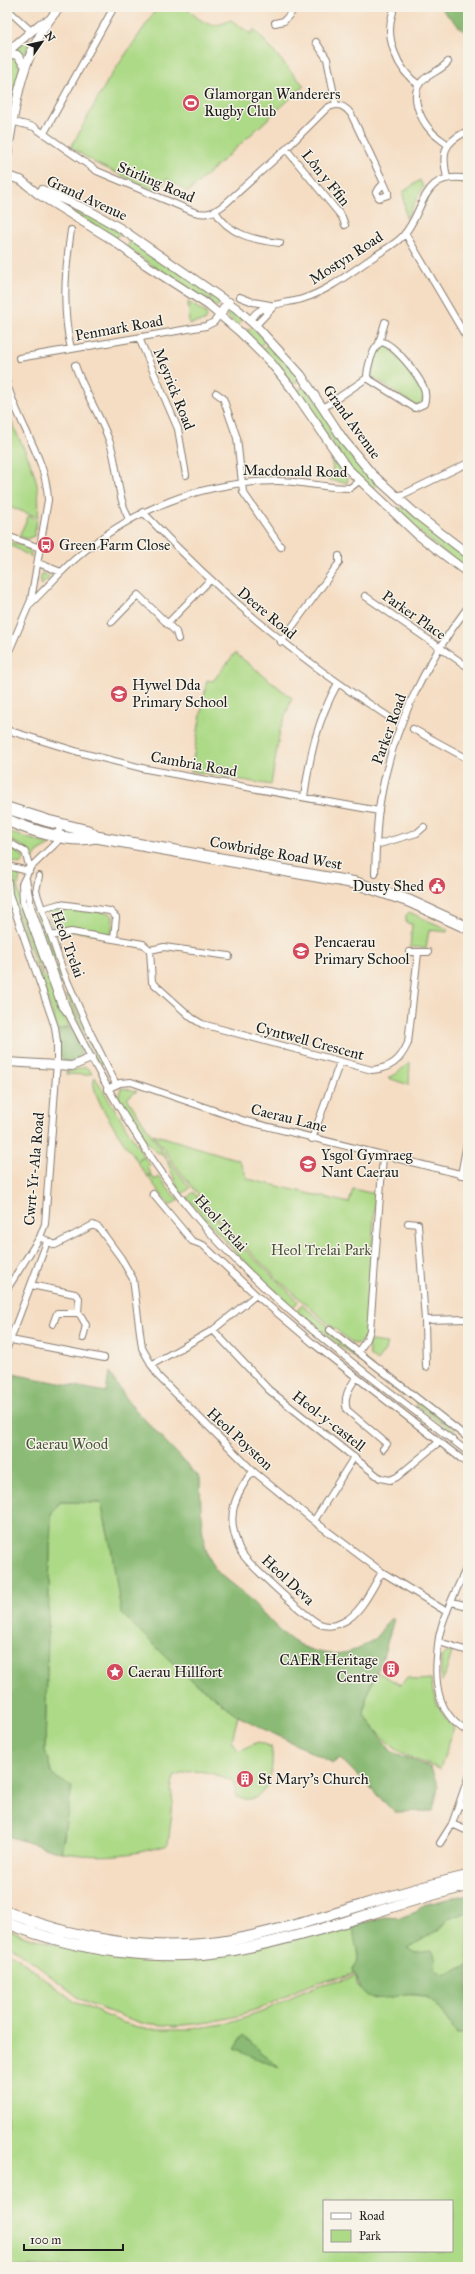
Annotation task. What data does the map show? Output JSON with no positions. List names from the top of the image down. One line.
{"streets":{"highway":["Cowbridge Road West"],"street":["Lôn y Ffin","Stirling Road","Grand Avenue","Mostyn Road","Penmark Road","Meyrick Road","Macdonald Road","Deere Road","Parker Place","Parker Road","Cambria Road","Heol Trelai","Cyntwell Crescent","Caerau Lane","Cwrt-Yr-Ala Road","Heol-y-castell","Heol Poyston","Heol Deva"]},"crossings":[["Grand Avenue","Mostyn Road"],["Grand Avenue","Penmark Road"],["Grand Avenue","Macdonald Road"],["Penmark Road","Meyrick Road"],["Macdonald Road","Deere Road"],["Parker Place","Parker Road"],["Parker Road","Cambria Road"],["Cowbridge Road West","Heol Trelai"],["Heol Trelai","Caerau Lane"],["Heol Trelai","Heol-y-castell"],["Cwrt-Yr-Ala Road","Heol Poyston"],["Heol Poyston","Heol Deva"]],"parks":["Heol Trelai Park","Caerau Wood"],"places":{"sports":["Glamorgan Wanderers Rugby Club"],"bus stop":["Green Farm Close"],"school or university":["Hywel Dda Primary School","Pencaerau Primary School","Ysgol Gymraeg Nant Caerau"],"public building":["Dusty Shed"],"building":["CAER Heritage Centre","St Mary's Church"],"place":["Caerau Hillfort"]},"legend":["Road","Park"],"scale_bar":"100 m","north":"top right"}
